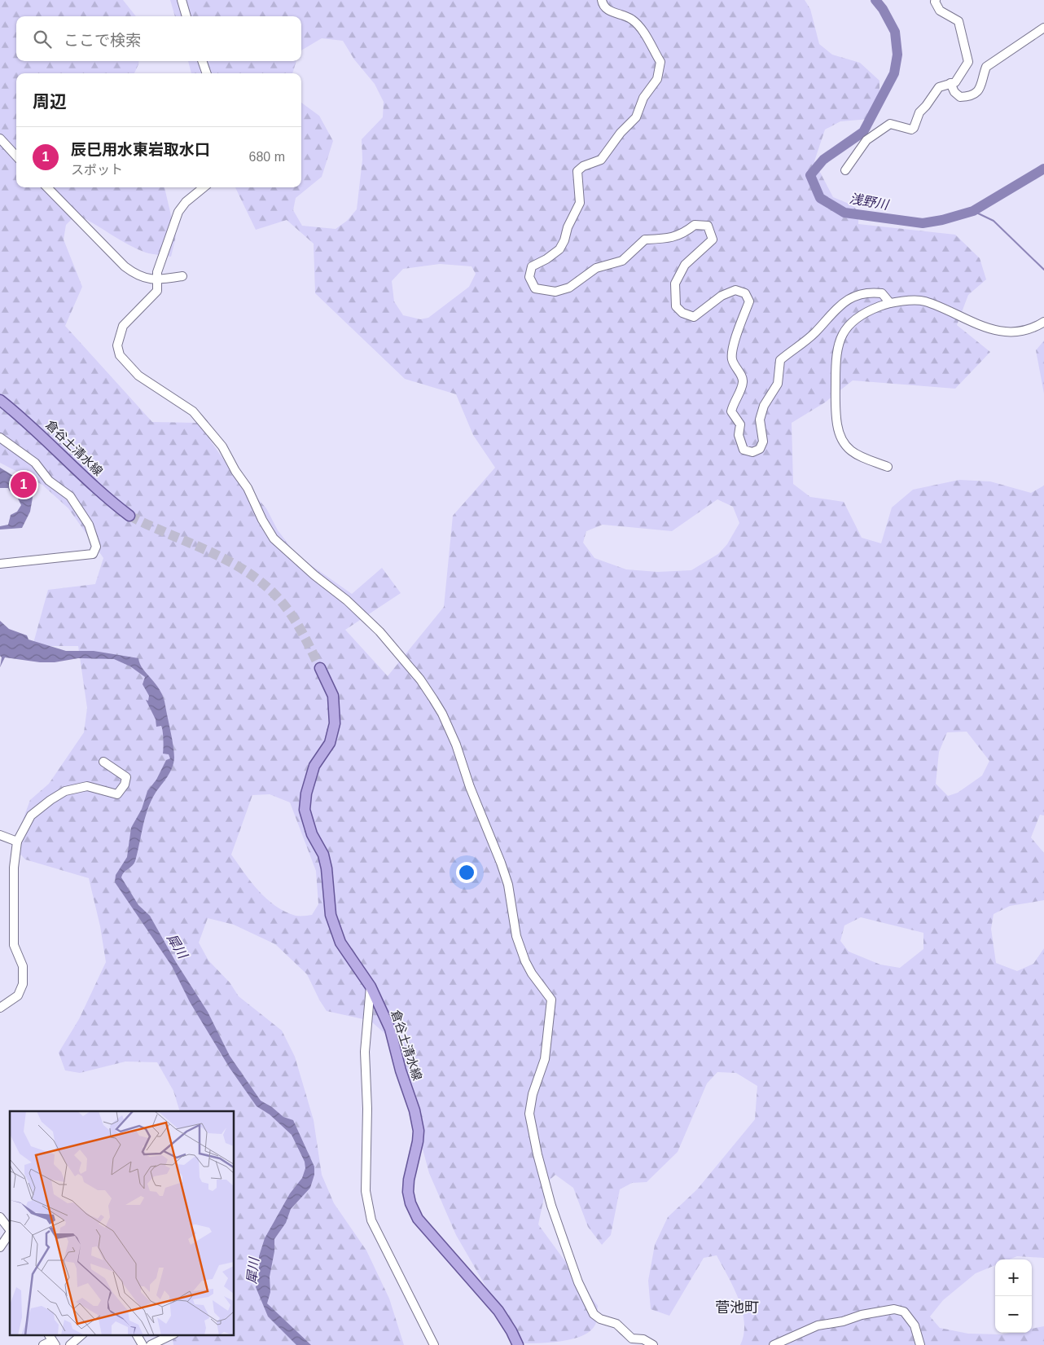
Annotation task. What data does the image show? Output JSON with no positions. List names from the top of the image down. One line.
{"streets":{"main road":["倉谷土清水線"]},"districts":["菅池町"],"water":["浅野川","犀川"],"page":{"search":"ここで検索","heading":"周辺","list":[{"mark":"1","name":"辰巳用水東岩取水口","note":"スポット","value":"680 m"}],"pins":"1","map_buttons":["+","−"]}}
